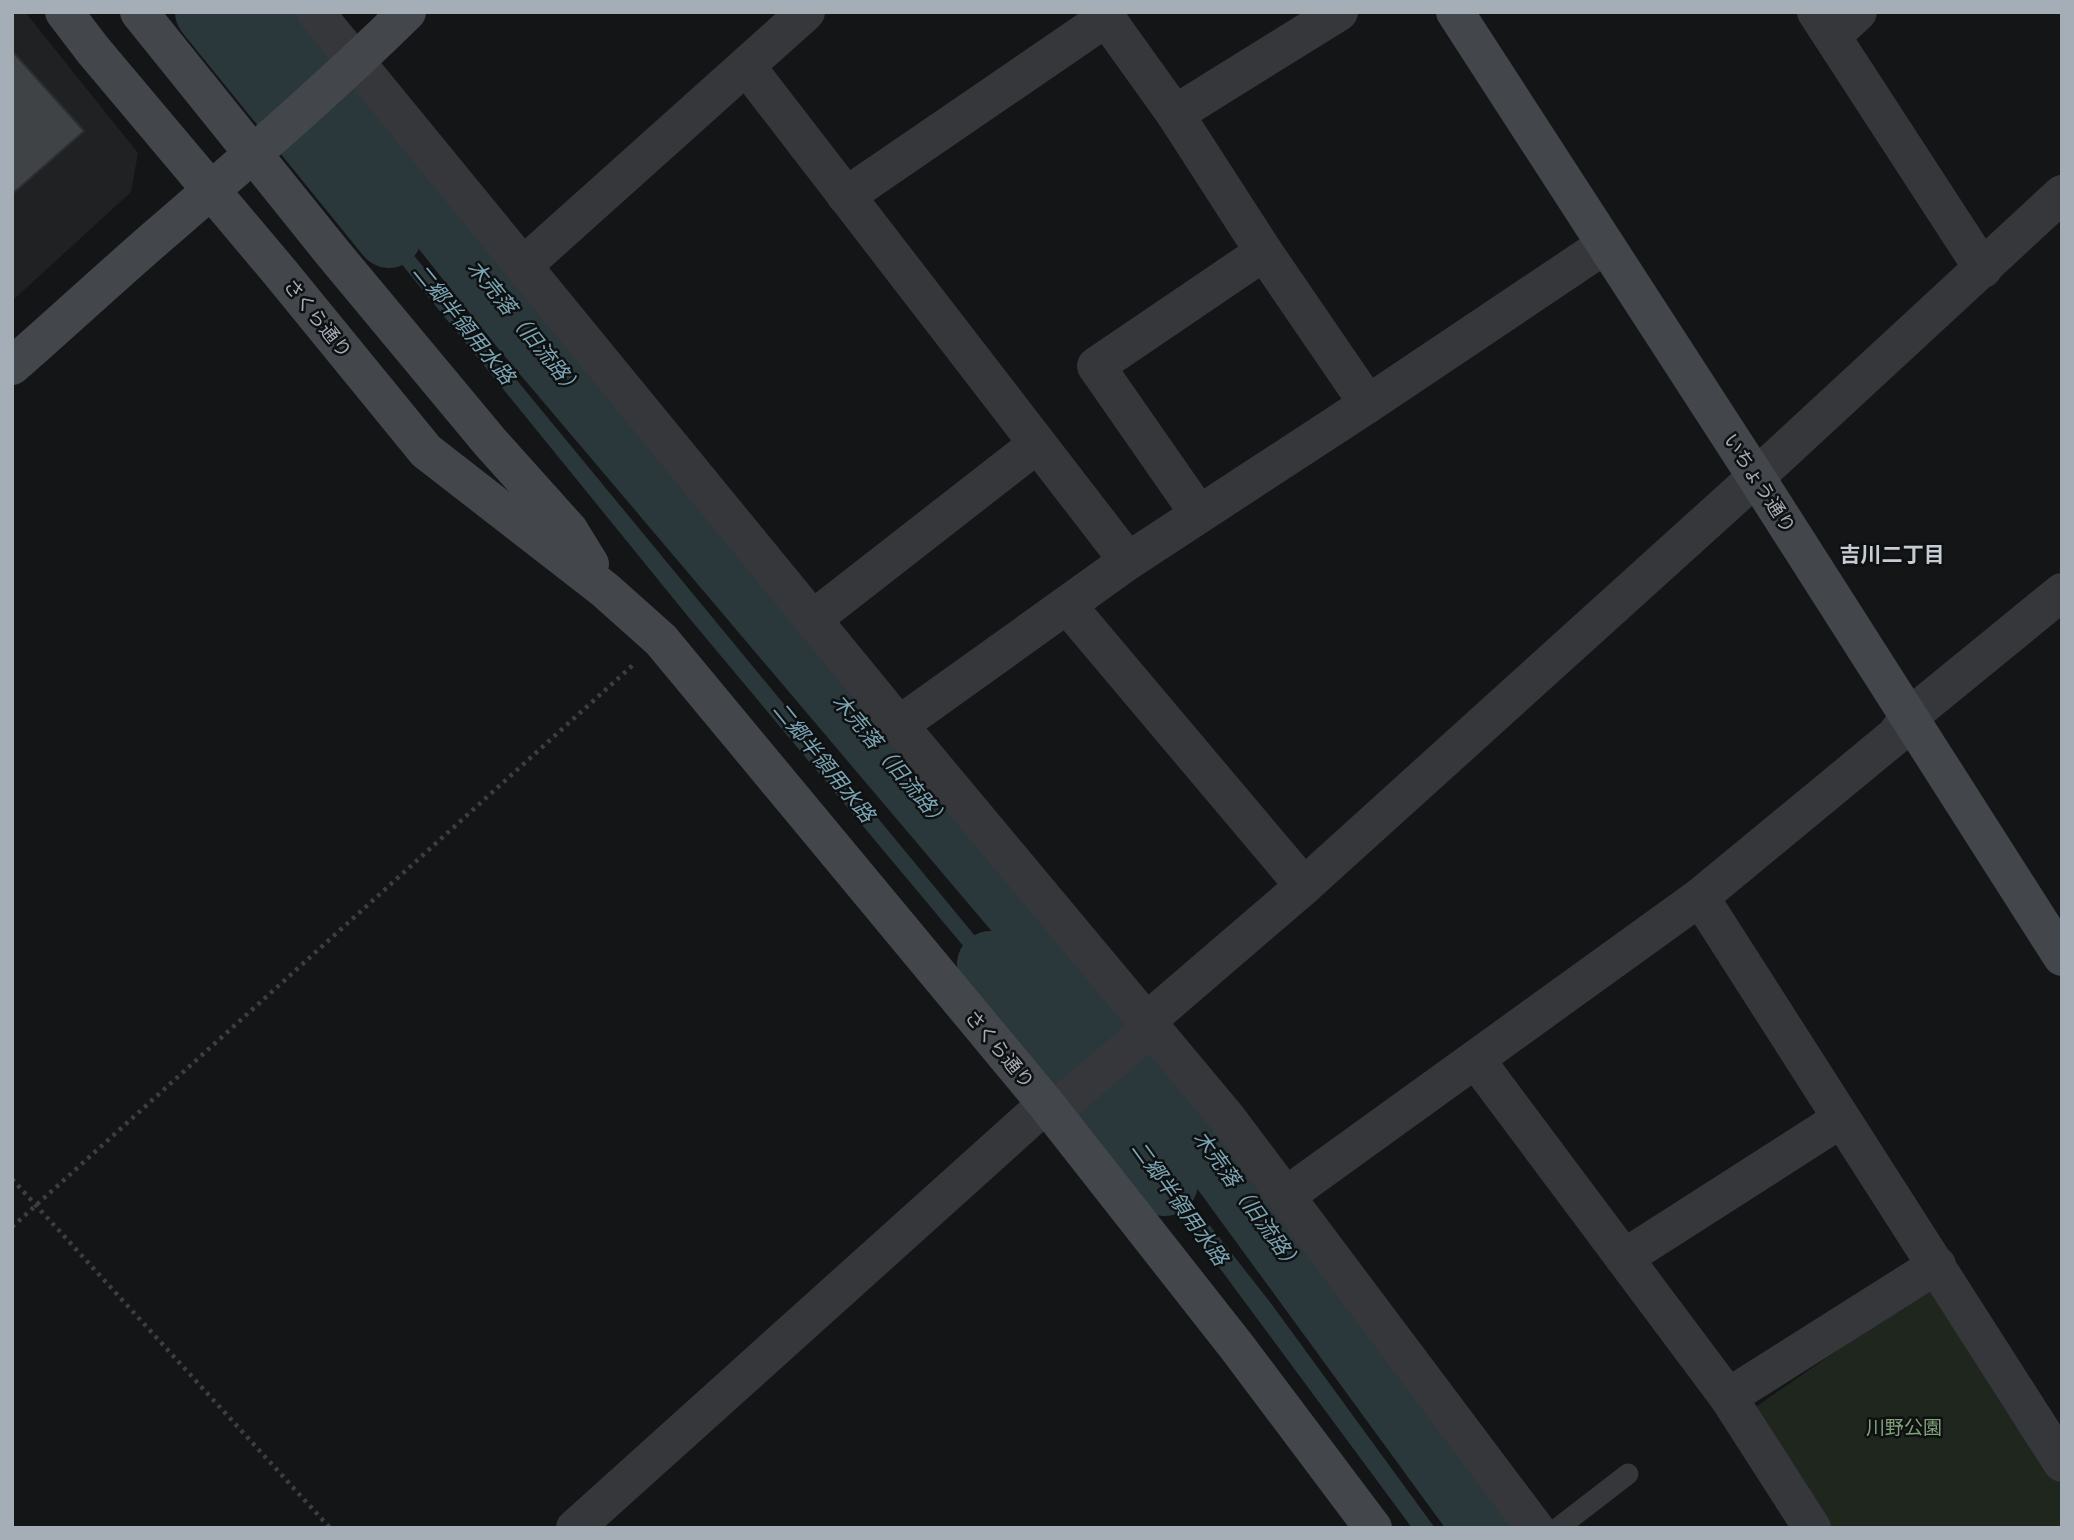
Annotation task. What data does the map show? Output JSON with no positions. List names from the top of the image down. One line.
{"streets":{"street":["さくら通り","いちょう通り"]},"districts":["吉川二丁目"],"water":["二郷半領用水路","木売落（旧流路）"],"parks":["川野公園"]}
